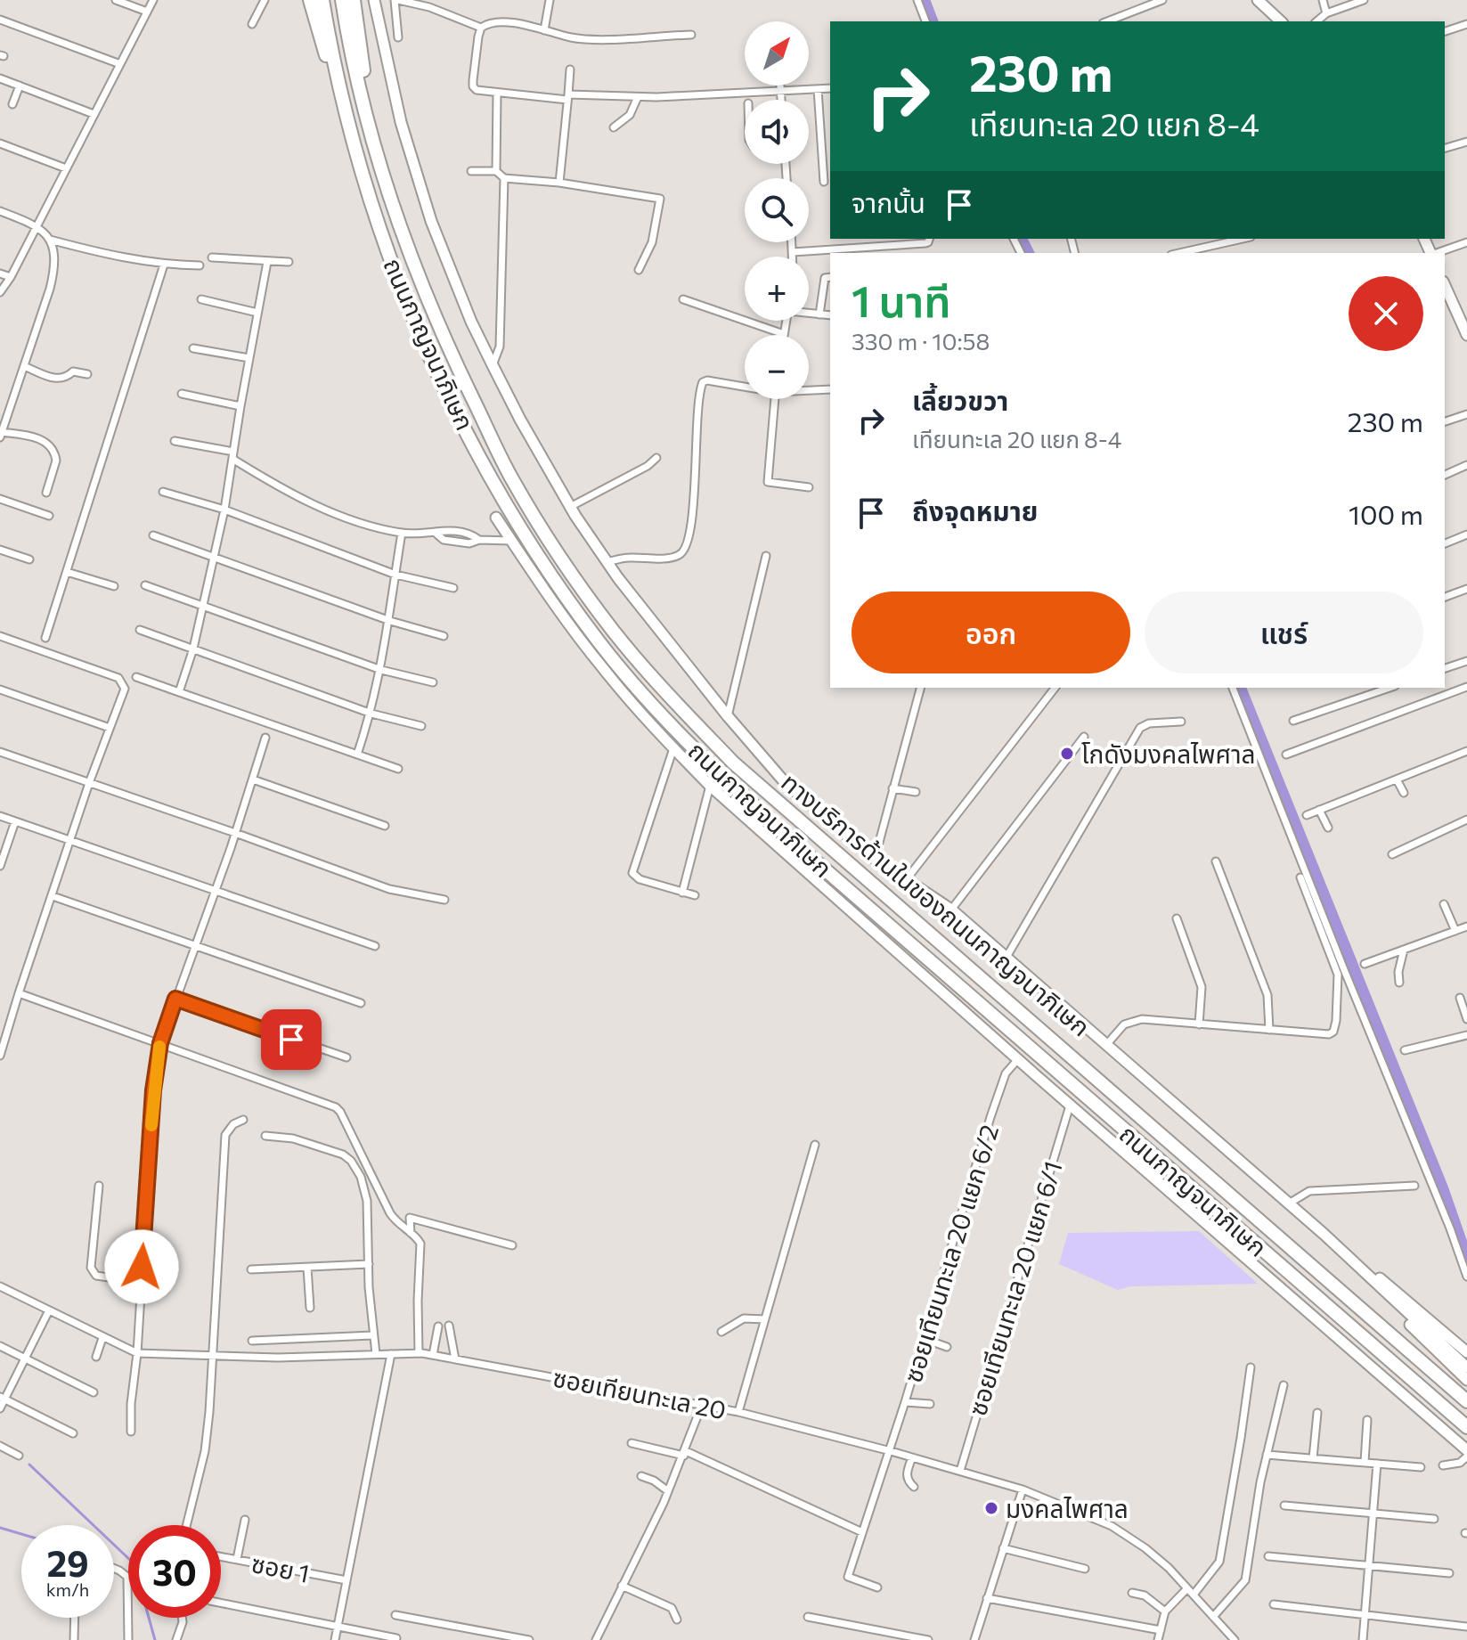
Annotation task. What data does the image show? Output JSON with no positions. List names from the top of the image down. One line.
{"streets":{"highway":["ถนนกาญจนาภิเษก"],"main road":["ทางบริการด้านในของถนนกาญจนาภิเษก"],"street":["ซอยเทียนทะเล 20 แยก 6/2","ซอยเทียนทะเล 20 แยก 6/1","ซอยเทียนทะเล 20","ซอย 1"]},"crossings":[["ซอยเทียนทะเล 20 แยก 6/2","ซอยเทียนทะเล 20"],["ซอยเทียนทะเล 20 แยก 6/1","ซอยเทียนทะเล 20"]],"places":["โกดังมงคลไพศาล","มงคลไพศาล"],"north":"top right","page":{"map_buttons":["+","−"],"turn":["230 m","เทียนทะเล 20 แยก 8-4"],"then":"จากนั้น","heading":["1 นาที","330 m · 10:58"],"list":[{"name":"เลี้ยวขวา","note":"เทียนทะเล 20 แยก 8-4","value":"230 m"},{"name":"ถึงจุดหมาย","value":"100 m"}],"buttons":["ออก","แชร์"],"speed":"29 km/h","limit":"30"}}
